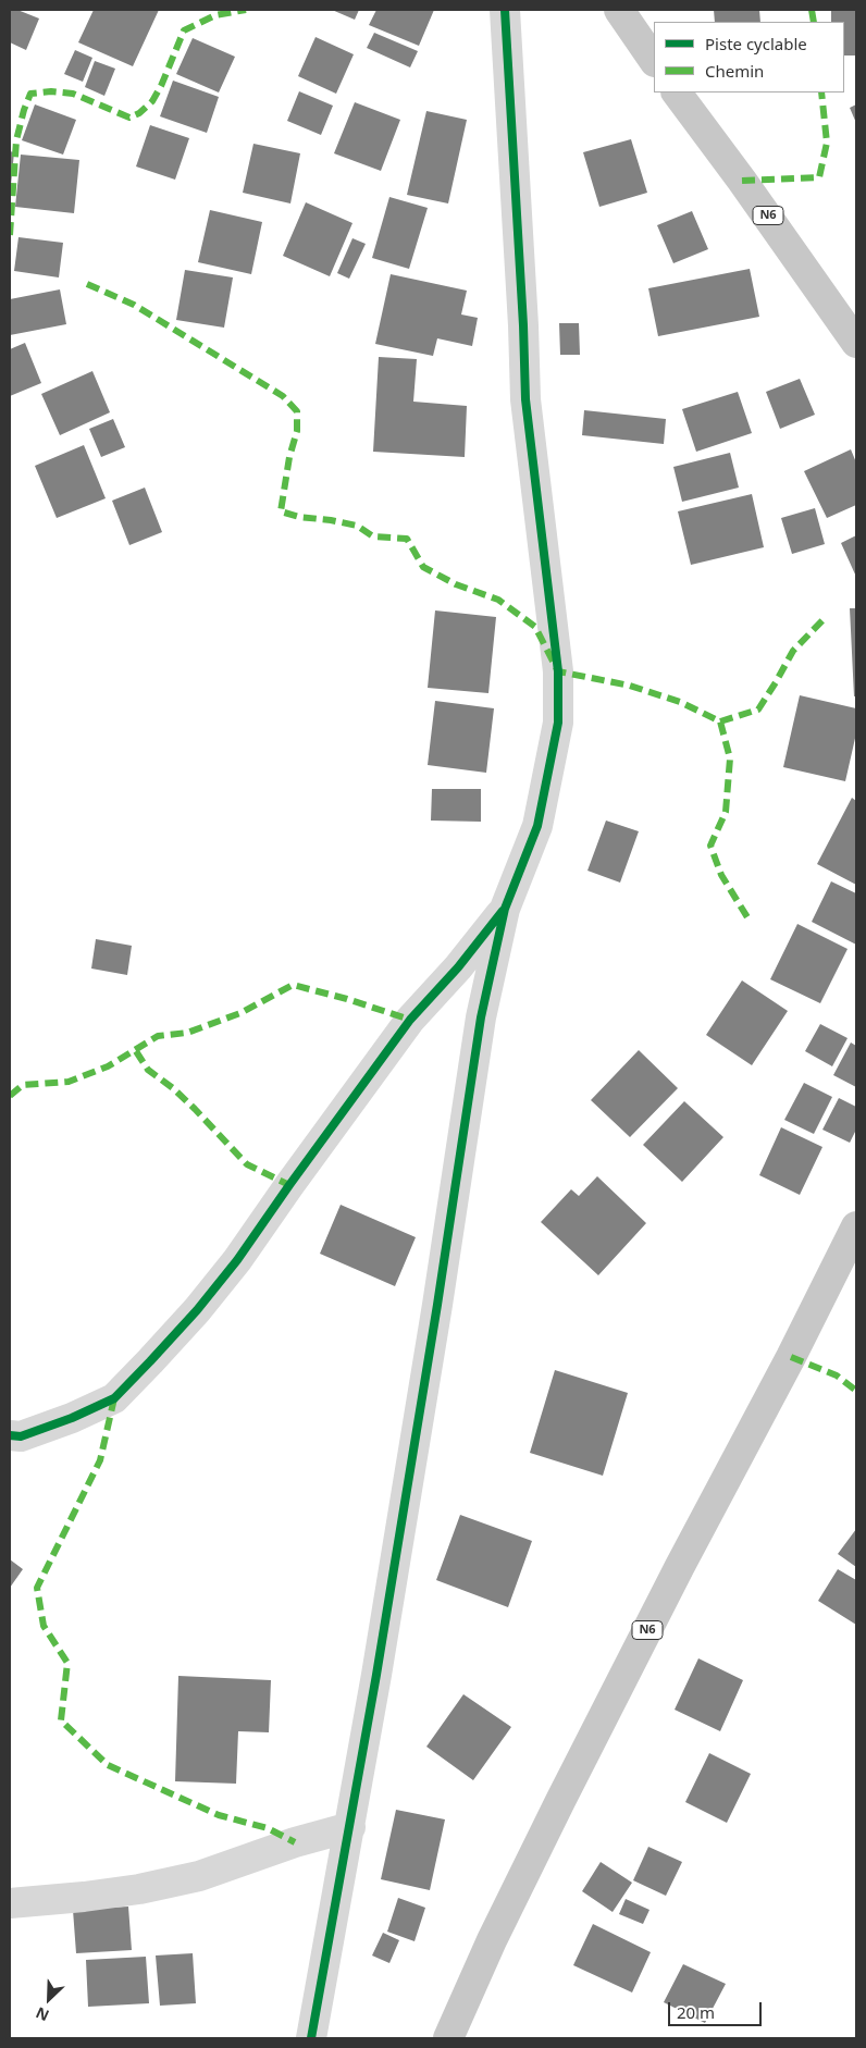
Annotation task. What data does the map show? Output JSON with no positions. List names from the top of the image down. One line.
{"streets":{"highway":["N6"]},"legend":["Piste cyclable","Chemin"],"scale_bar":"20 m","north":"bottom left"}
